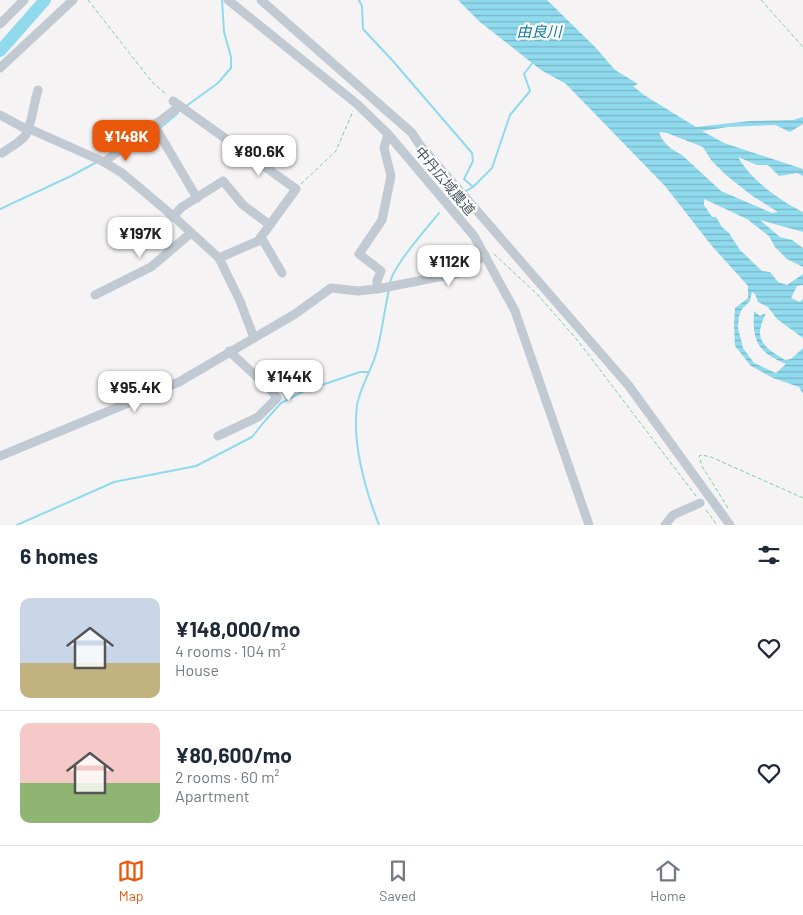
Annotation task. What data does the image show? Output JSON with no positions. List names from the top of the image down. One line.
{"streets":{"street":["中丹広域農道"]},"water":["由良川"],"page":{"price":["¥148K","¥80.6K","¥197K","¥112K","¥144K","¥95.4K"],"heading":"6 homes","list":[{"name":"¥148,000/mo","note":"4 rooms · 104 m² · House"},{"name":"¥80,600/mo","note":"2 rooms · 60 m² · Apartment"}],"tabs":["Map","Saved","Home"]}}
